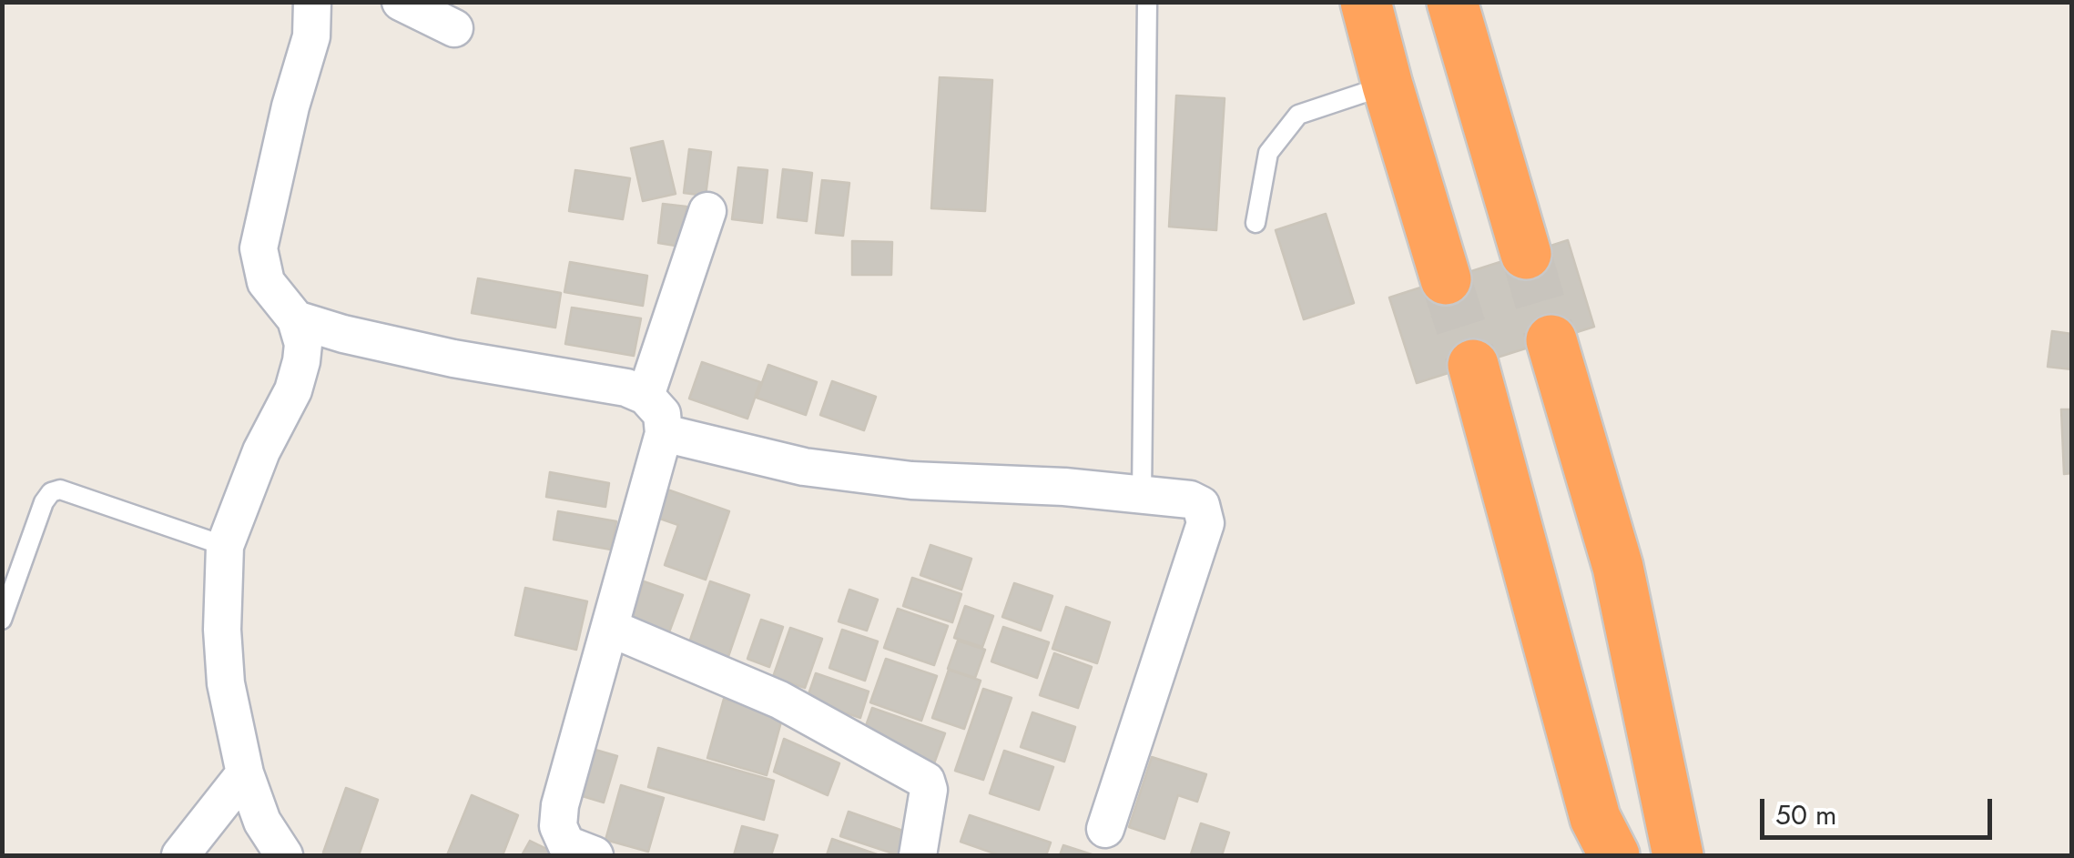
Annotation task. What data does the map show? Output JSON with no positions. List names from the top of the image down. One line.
{"scale_bar":"50 m"}
